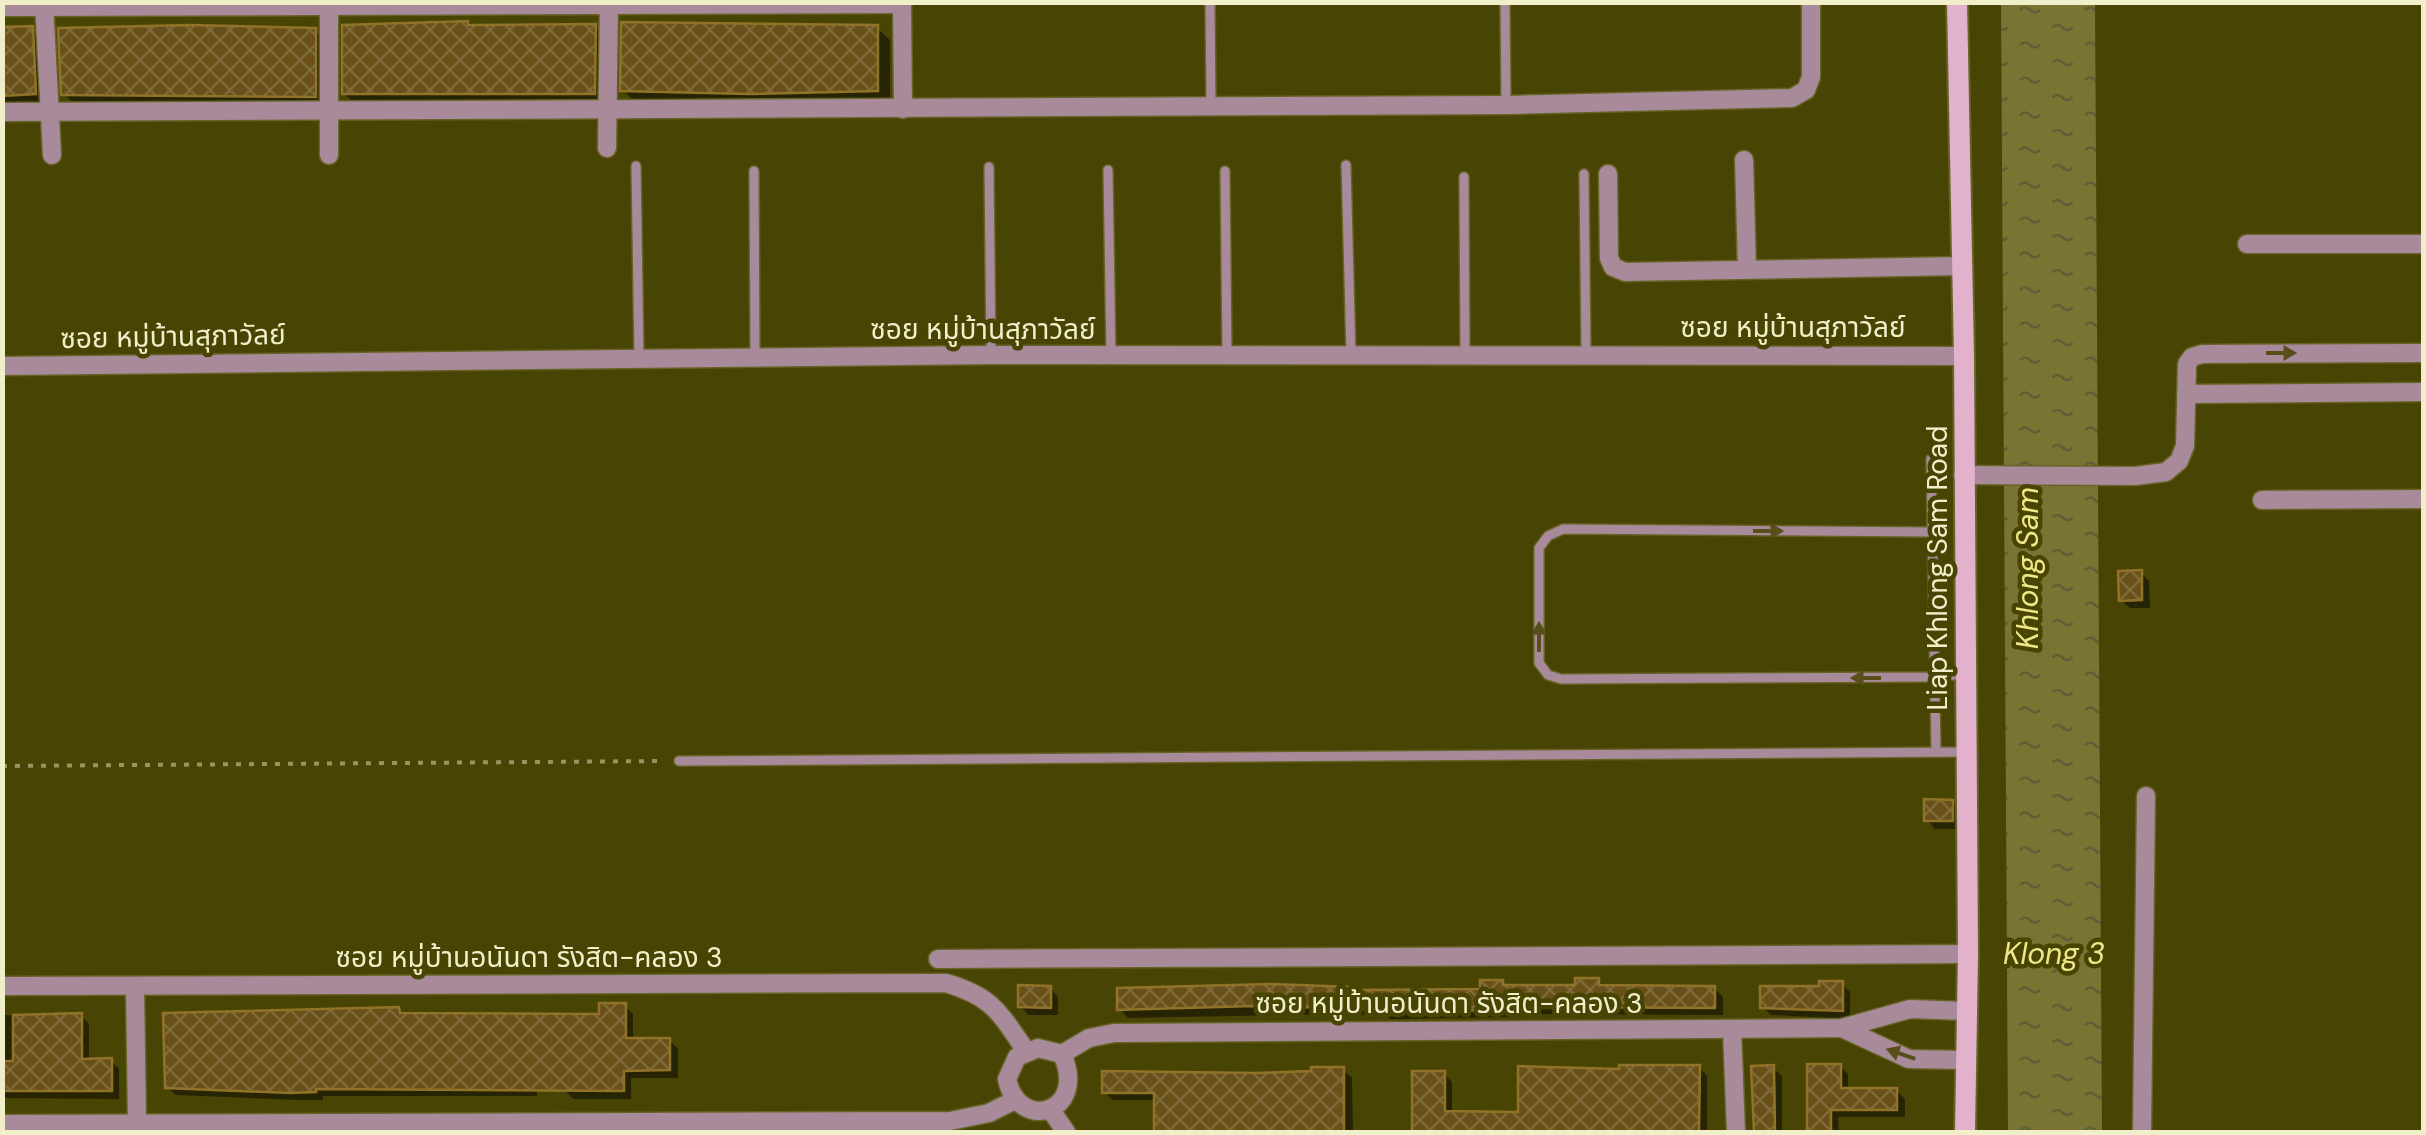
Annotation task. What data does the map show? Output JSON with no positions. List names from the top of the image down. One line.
{"streets":{"main road":["Liap Khlong Sam Road"],"street":["ซอย หมู่บ้านสุภาวัลย์","ซอย หมู่บ้านอนันดา รังสิต-คลอง 3"]},"crossings":[["ซอย หมู่บ้านสุภาวัลย์","Liap Khlong Sam Road"],["Liap Khlong Sam Road","ซอย หมู่บ้านอนันดา รังสิต-คลอง 3"]],"water":["Khlong Sam","Klong 3"]}
